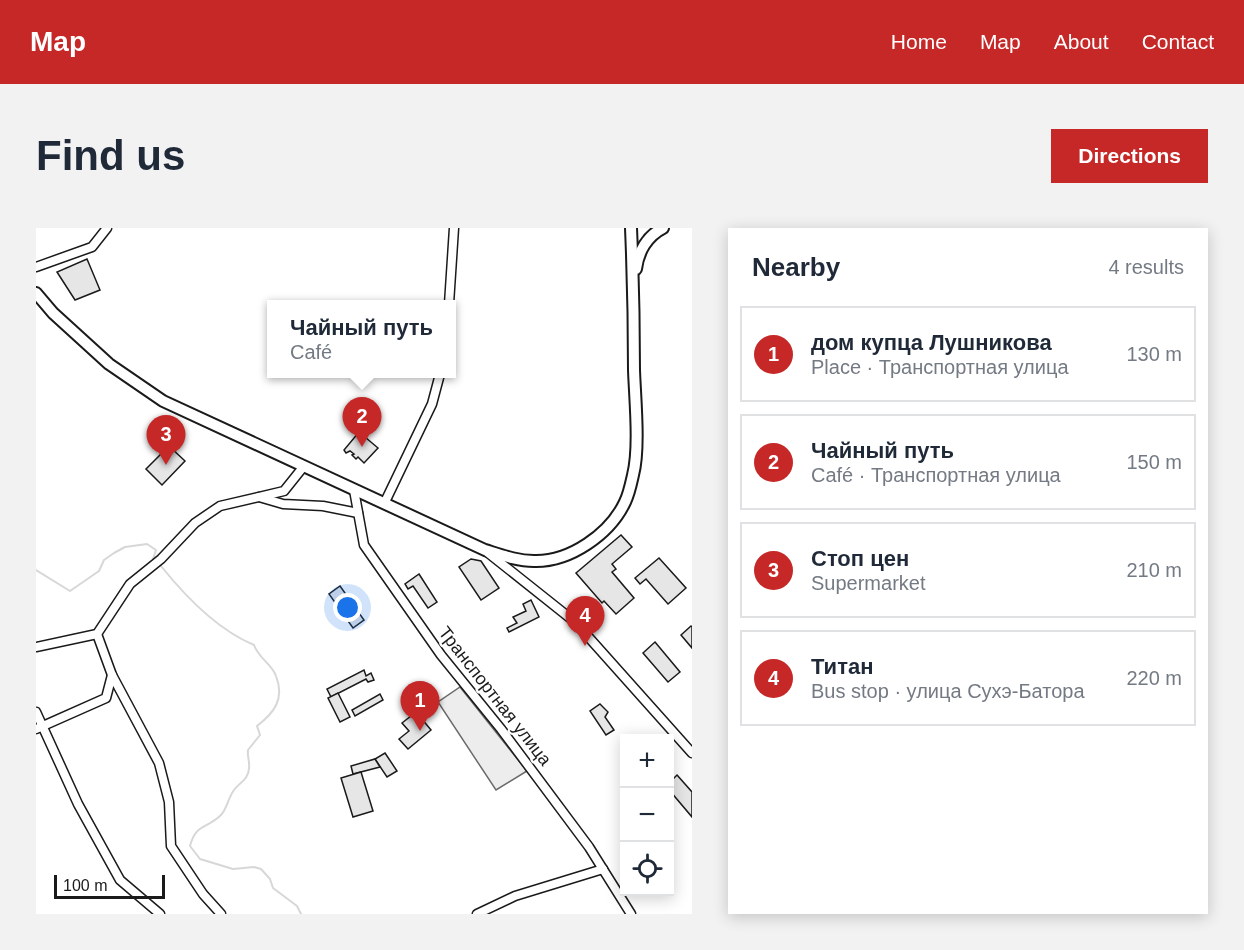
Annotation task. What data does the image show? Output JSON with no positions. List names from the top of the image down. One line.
{"streets":{"street":["Транспортная улица"]},"scale_bar":"100 m","page":{"header":"Map","nav":["Home","Map","About","Contact"],"buttons":"Directions","title":"Find us","heading":["Nearby","4 results"],"popup":["Чайный путь","Café"],"list":[{"mark":"1","name":"дом купца Лушникова","note":"Place · Транспортная улица","value":"130 m"},{"mark":"2","name":"Чайный путь","note":"Café · Транспортная улица","value":"150 m"},{"mark":"3","name":"Стоп цен","note":"Supermarket","value":"210 m"},{"mark":"4","name":"Титан","note":"Bus stop · улица Сухэ-Батора","value":"220 m"}],"pins":["2","3","4","1"],"map_buttons":["+","−"],"scale":"100 m"}}
